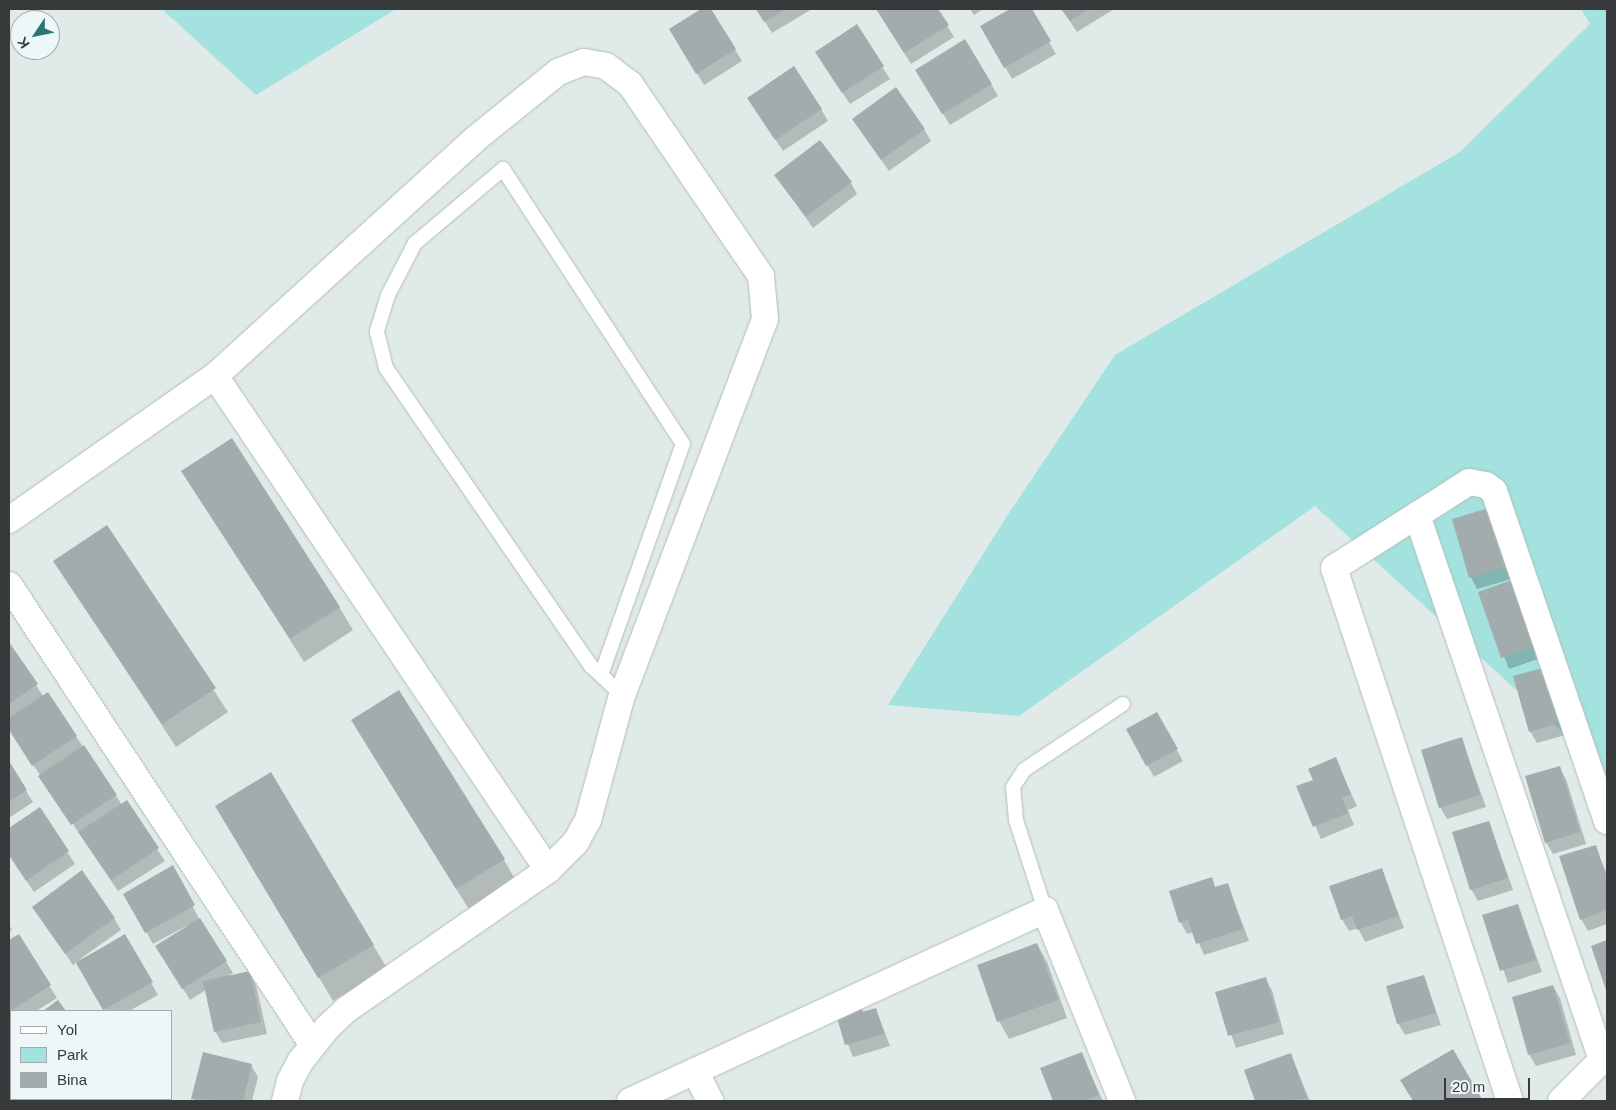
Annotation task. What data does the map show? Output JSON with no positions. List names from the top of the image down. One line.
{"legend":["Yol","Park","Bina"],"scale_bar":"20 m","north":"bottom left"}
